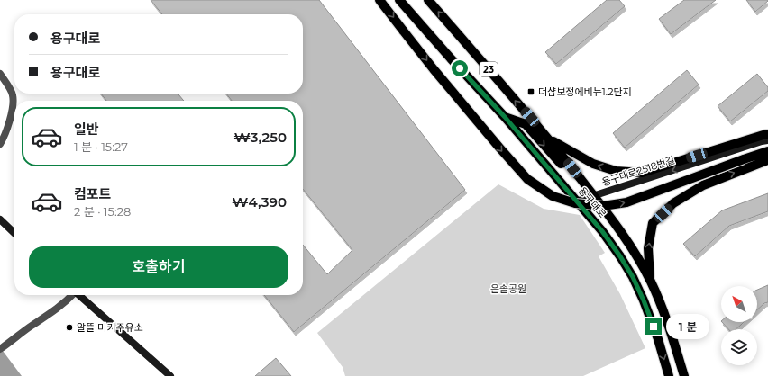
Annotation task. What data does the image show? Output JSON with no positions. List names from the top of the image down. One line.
{"streets":{"main road":["23","용구대로"],"street":["용구대로2518번길"]},"crossings":[["용구대로2518번길","용구대로"]],"one_way":["용구대로2518번길"],"parks":["은솔공원"],"places":{"transit":["더샵보정에비뉴1.2단지"],"other":["알뜰 미키주유소"]},"north":"top left","page":{"banner":["용구대로","용구대로"],"list":[{"name":"일반","note":"1 분 · 15:27","value":"₩3,250"},{"name":"컴포트","note":"2 분 · 15:28","value":"₩4,390"}],"buttons":"호출하기","bubble":"1 분"}}
